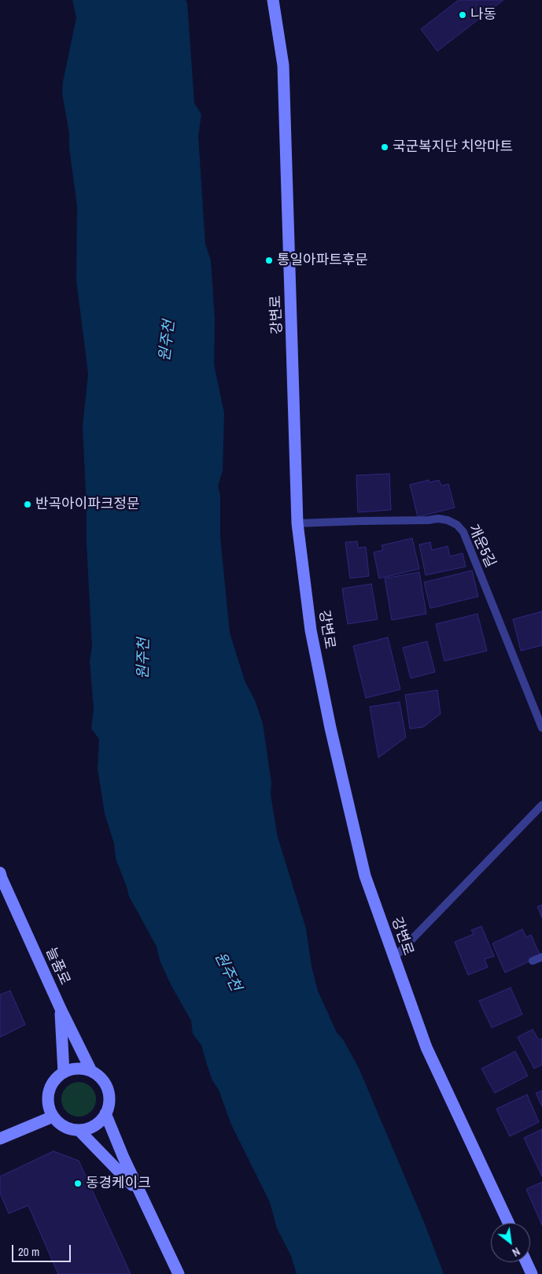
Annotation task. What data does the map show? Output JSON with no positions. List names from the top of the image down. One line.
{"streets":{"street":["강변로","늘품로"],"lane":["개운5길"]},"crossings":[["강변로","개운5길"]],"water":["원주천"],"places":["나동","국군복지단 치악마트","통일아파트후문","반곡아이파크정문","동경케이크"],"scale_bar":"20 m","north":"bottom right"}
